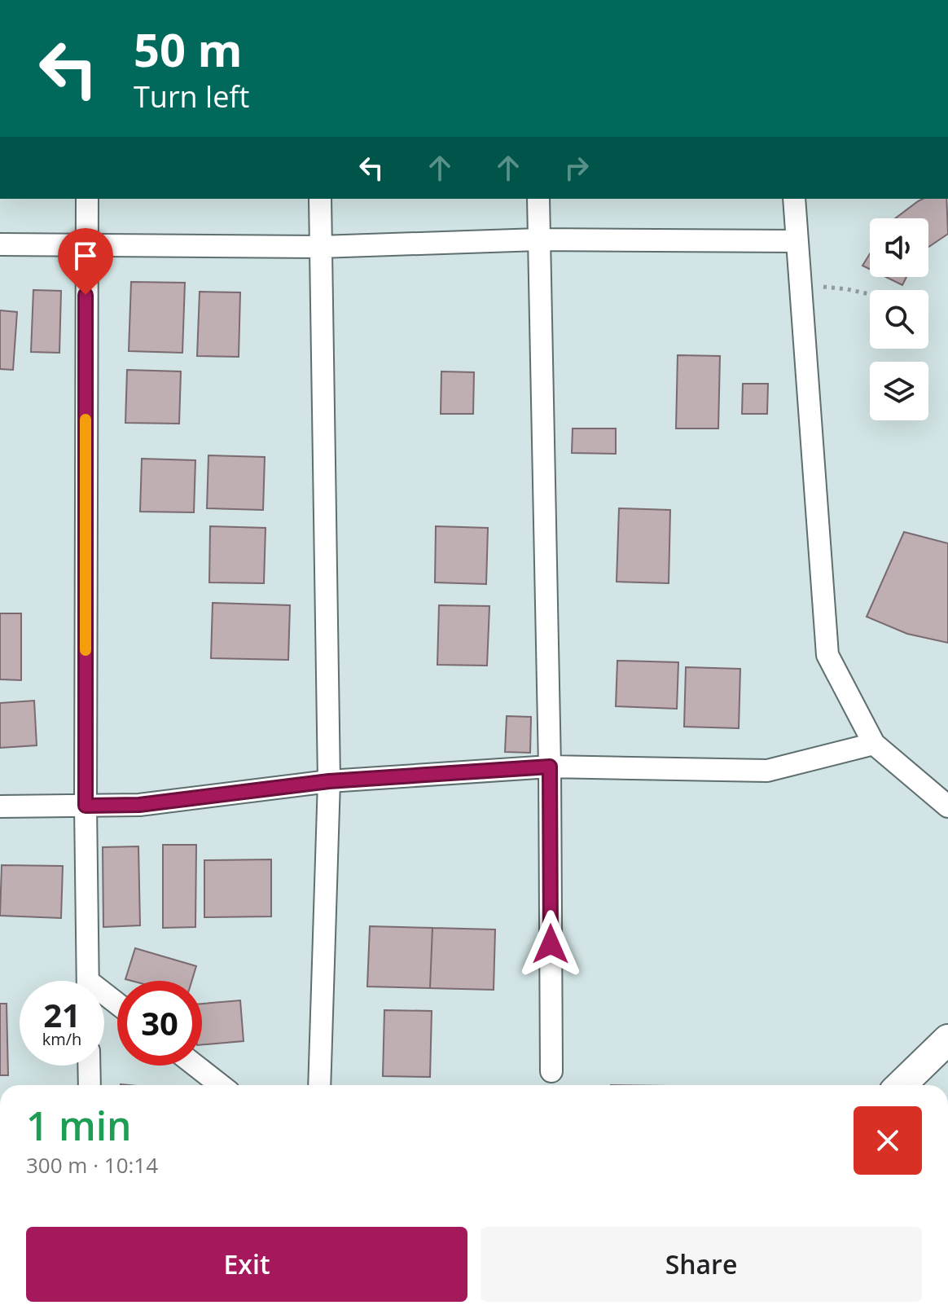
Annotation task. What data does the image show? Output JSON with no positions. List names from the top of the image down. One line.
{"page":{"turn":["50 m","Turn left"],"speed":"21 km/h","limit":"30","heading":["1 min","300 m · 10:14"],"buttons":["Exit","Share"]}}
